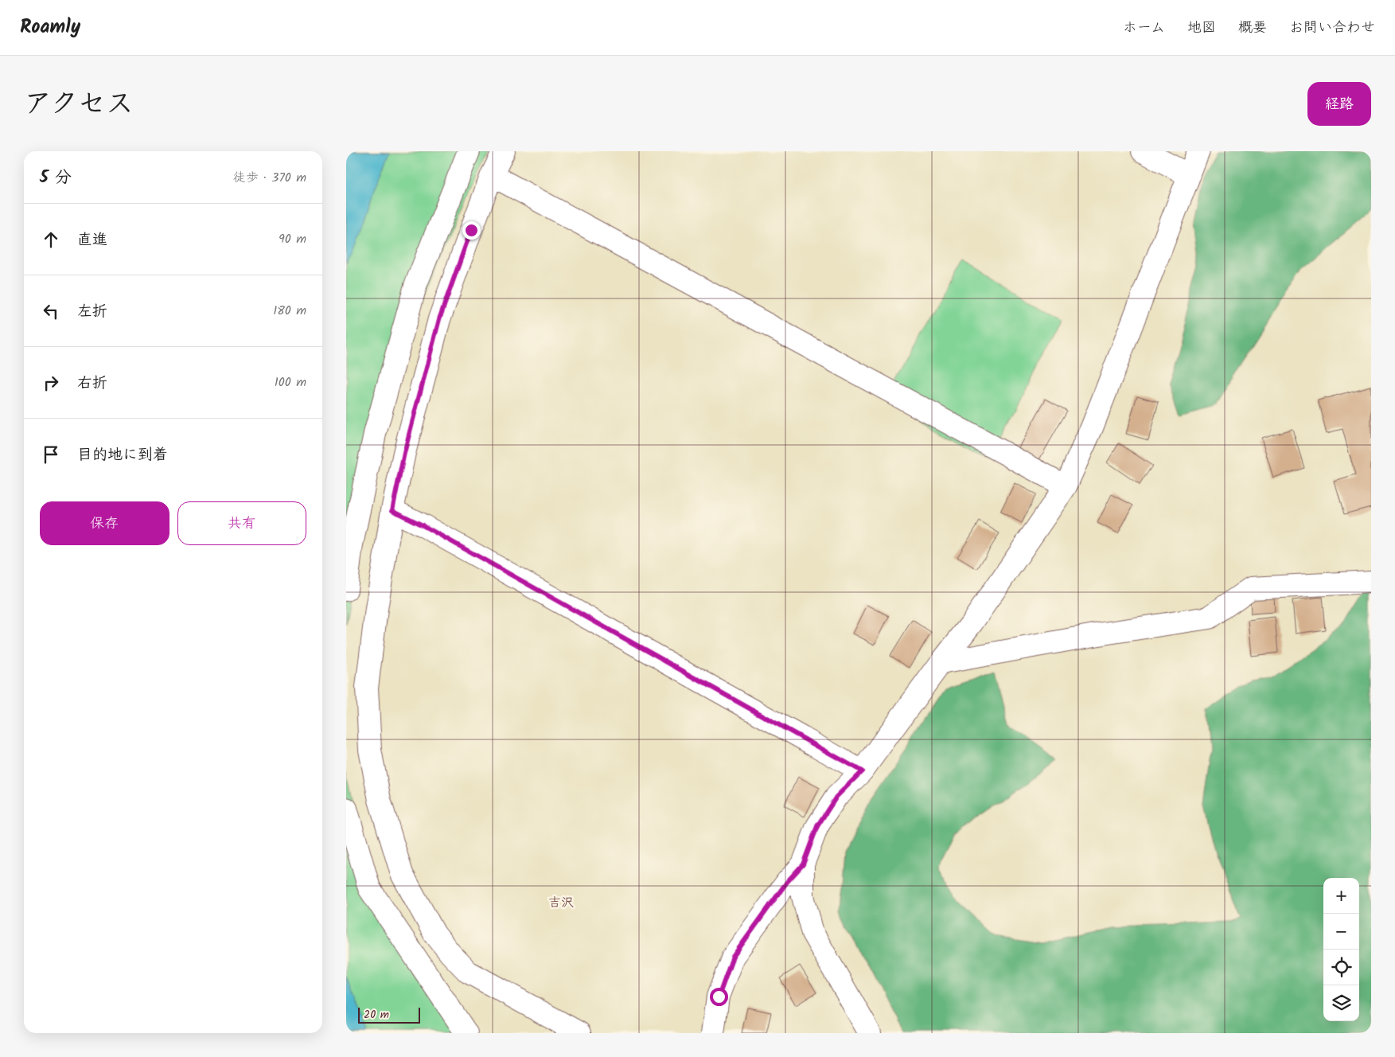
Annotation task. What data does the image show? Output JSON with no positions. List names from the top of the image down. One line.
{"districts":["吉沢"],"scale_bar":"20 m","page":{"header":"Roamly","nav":["ホーム","地図","概要","お問い合わせ"],"title":"アクセス","buttons":["経路",["保存","共有"]],"heading":["5 分","徒歩 · 370 m"],"list":[["直進","90 m"],["左折","180 m"],["右折","100 m"],"目的地に到着"],"map_buttons":["+","−"],"scale":"20 m"}}
